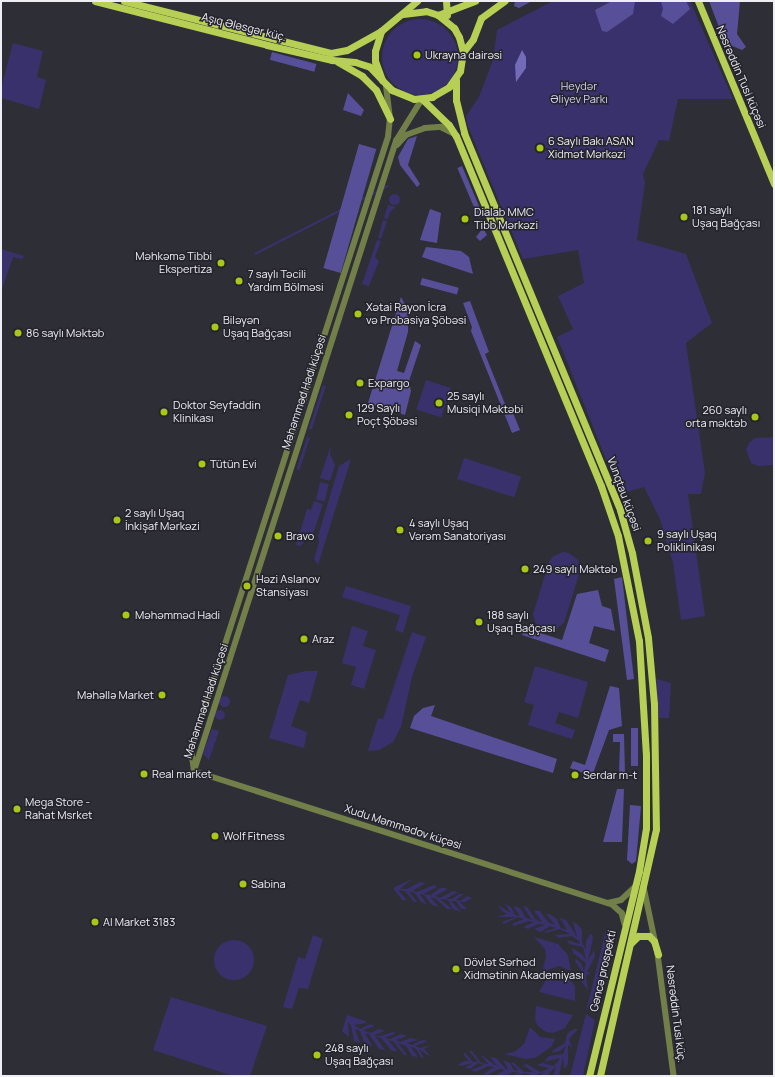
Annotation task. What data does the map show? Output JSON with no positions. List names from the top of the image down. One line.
{"streets":{"main road":["Aşıq Ələsgər küç.","Nəsrəddin Tusi küçəsi","Vunqtau küçəsi","Gəncə prospekti"],"street":["Məhəmməd Hadi küçəsi","Xudu Məmmədov küçəsi","Nəsrəddin Tusi küç."]},"crossings":[["Aşıq Ələsgər küç.","Məhəmməd Hadi küçəsi"],["Aşıq Ələsgər küç.","Vunqtau küçəsi"],["Məhəmməd Hadi küçəsi","Vunqtau küçəsi"],["Məhəmməd Hadi küçəsi","Xudu Məmmədov küçəsi"],["Vunqtau küçəsi","Gəncə prospekti"],["Vunqtau küçəsi","Nəsrəddin Tusi küç."],["Xudu Məmmədov küçəsi","Gəncə prospekti"],["Gəncə prospekti","Nəsrəddin Tusi küç."]],"parks":["Heydər Əliyev Parkı"],"places":["Ukrayna dairəsi","6 Saylı Bakı ASAN Xidmət Mərkəzi","181 saylı Uşaq Bağçası","Dialab MMC Tibb Mərkəzi","Məhkəmə Tibbi Ekspertiza","7 saylı Təcili Yardım Bölməsi","Xətai Rayon İcra və Probasiya Şöbəsi","Biləyən Uşaq Bağçası","86 saylı Məktəb","Expargo","25 saylı Musiqi Məktəbi","Doktor Seyfәddin Klinikası","129 Saylı Poçt Şöbəsi","260 saylı orta məktəb","Tütün Evi","2 saylı Uşaq İnkişaf Mərkəzi","4 saylı Uşaq Vərəm Sanatoriyası","Bravo","9 saylı Uşaq Poliklinikası","249 saylı Məktəb","Həzi Aslanov Stansiyası","Məhəmməd Hadi","188 saylı Uşaq Bağçası","Araz","Mәhәllә Market","Real market","Serdar m-t","Mega Store - Rahat Msrket","Wolf Fitness","Sabina","Al Market 3183","Dövlət Sərhəd Xidmətinin Akademiyası","248 saylı Uşaq Bağçası"]}
